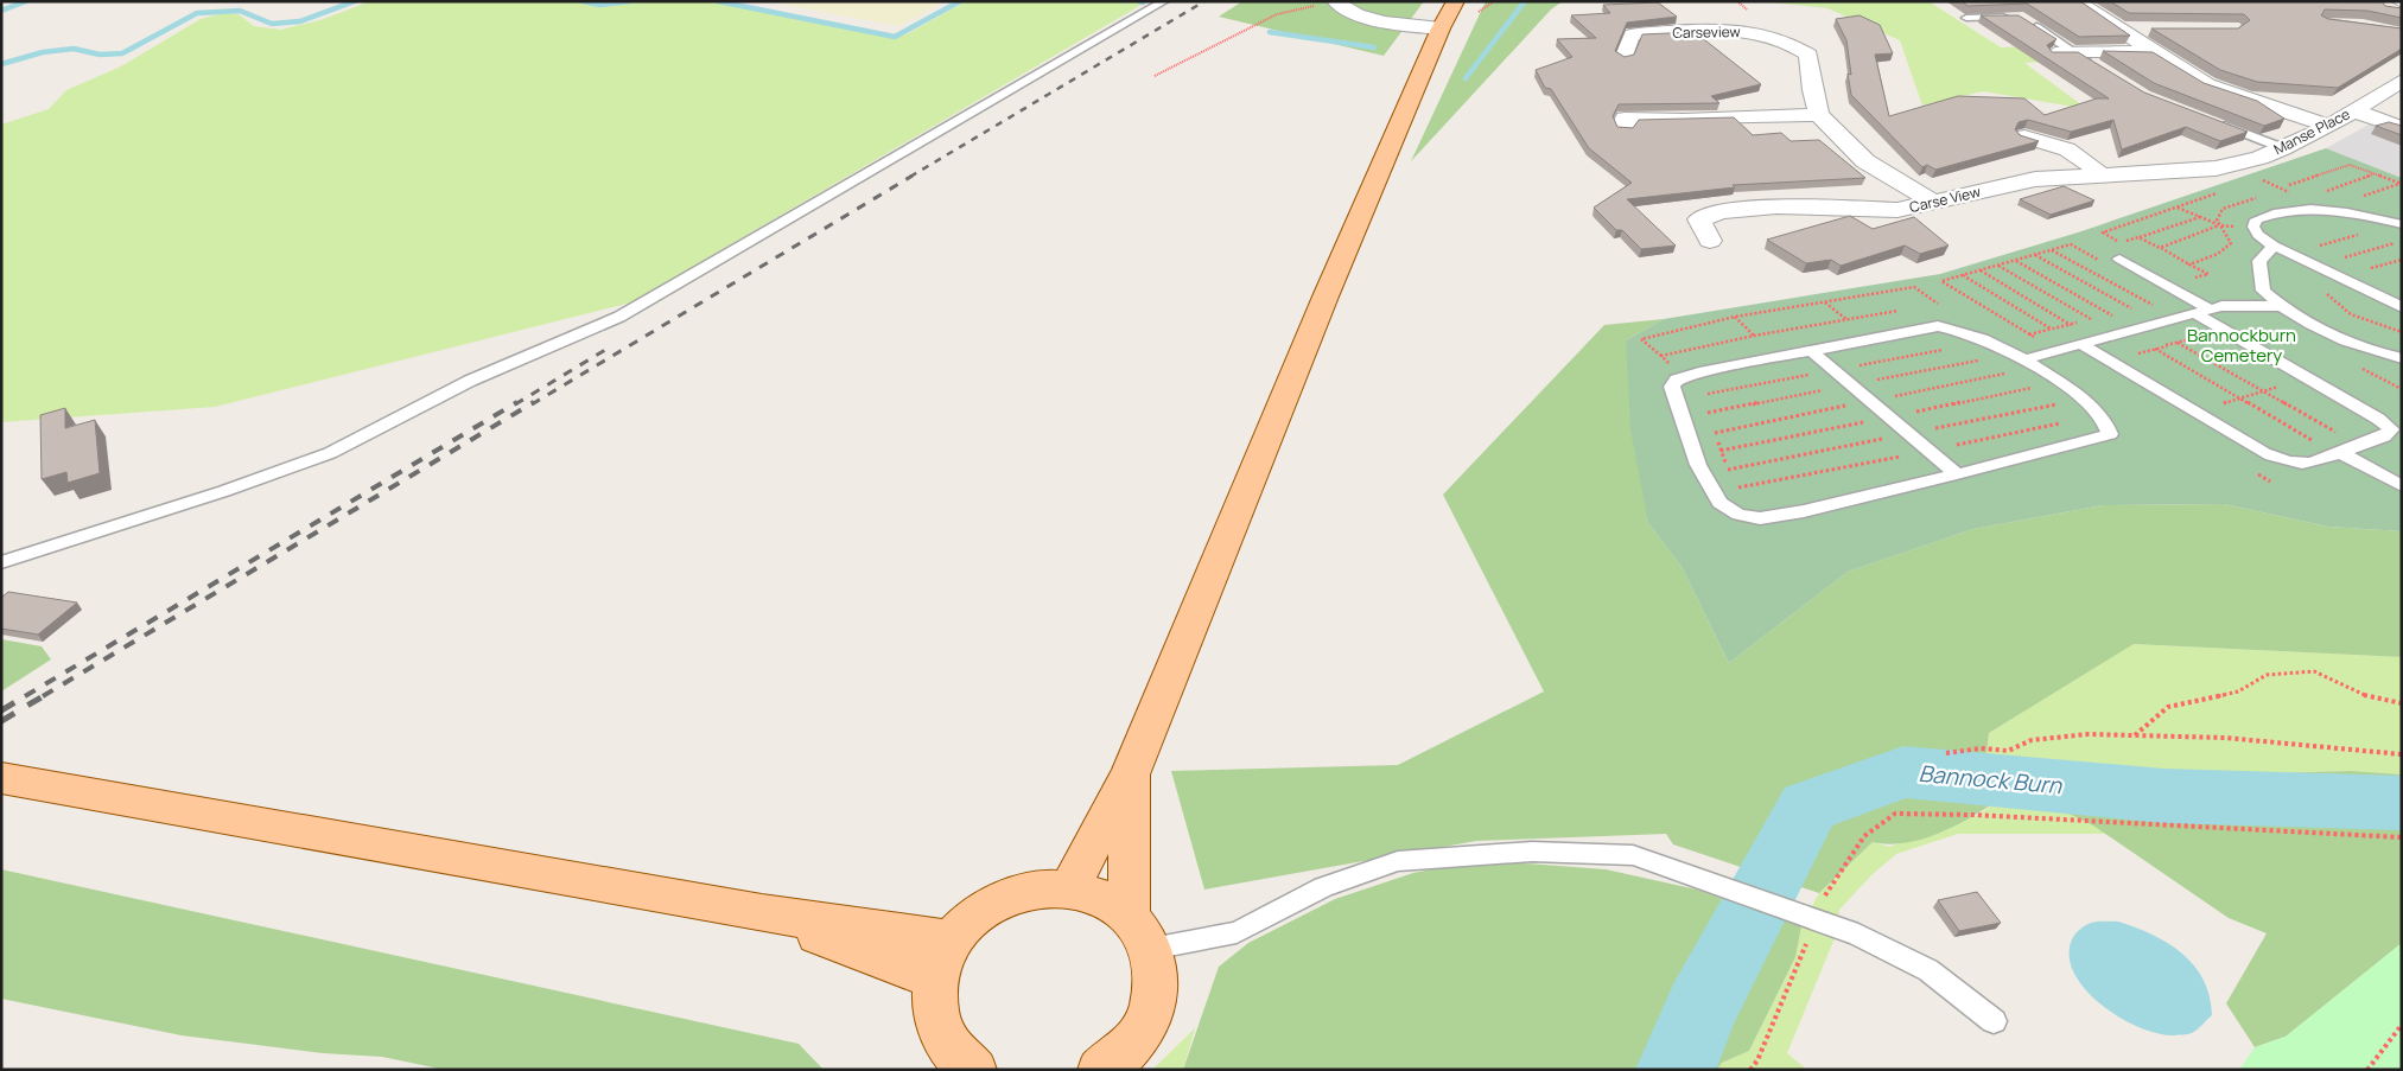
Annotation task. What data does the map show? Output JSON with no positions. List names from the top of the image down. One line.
{"streets":{"street":["Carseview","Manse Place","Carse View"]},"crossings":[["Manse Place","Carse View"]],"water":["Bannock Burn"],"parks":["Bannockburn Cemetery"]}
